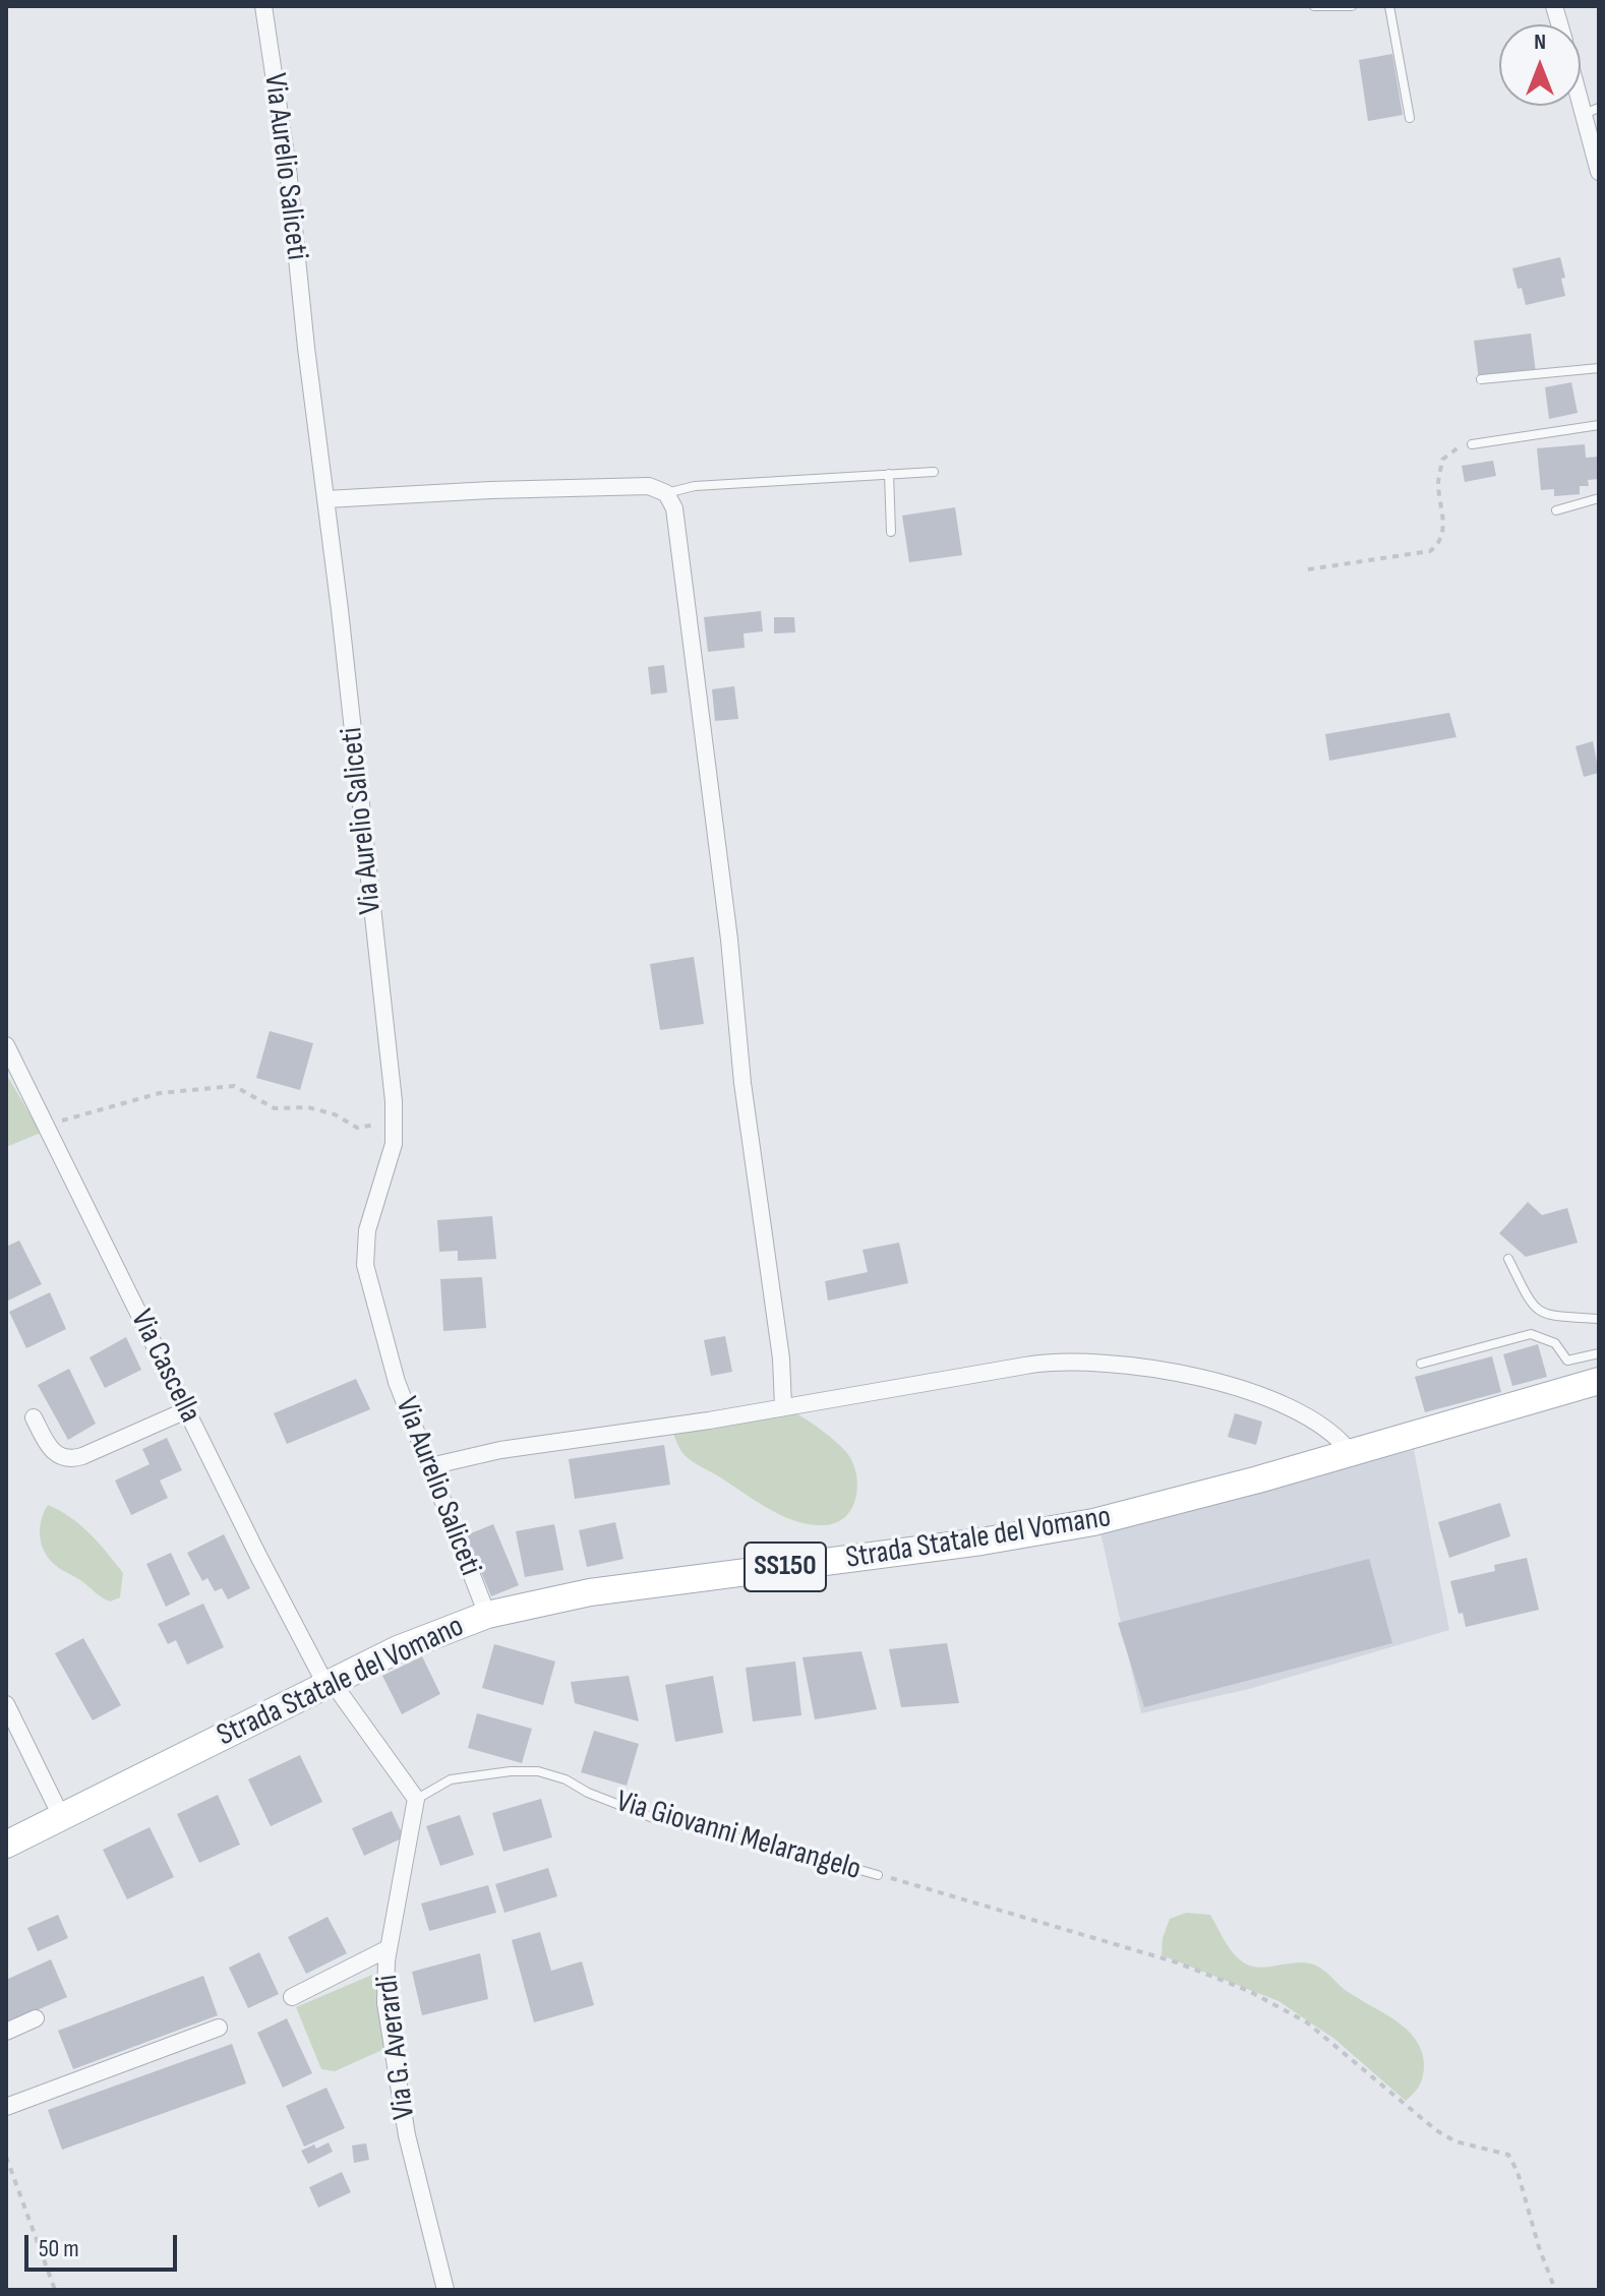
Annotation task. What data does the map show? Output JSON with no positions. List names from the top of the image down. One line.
{"streets":{"main road":["Strada Statale del Vomano","SS150"],"street":["Via Aurelio Saliceti","Via Cascella","Via G. Averardi"],"lane":["Via Giovanni Melarangelo"]},"crossings":[["Via Aurelio Saliceti","Strada Statale del Vomano"],["Via Cascella","Strada Statale del Vomano"],["Via Giovanni Melarangelo","Via G. Averardi"]],"scale_bar":"50 m","north":"top"}
